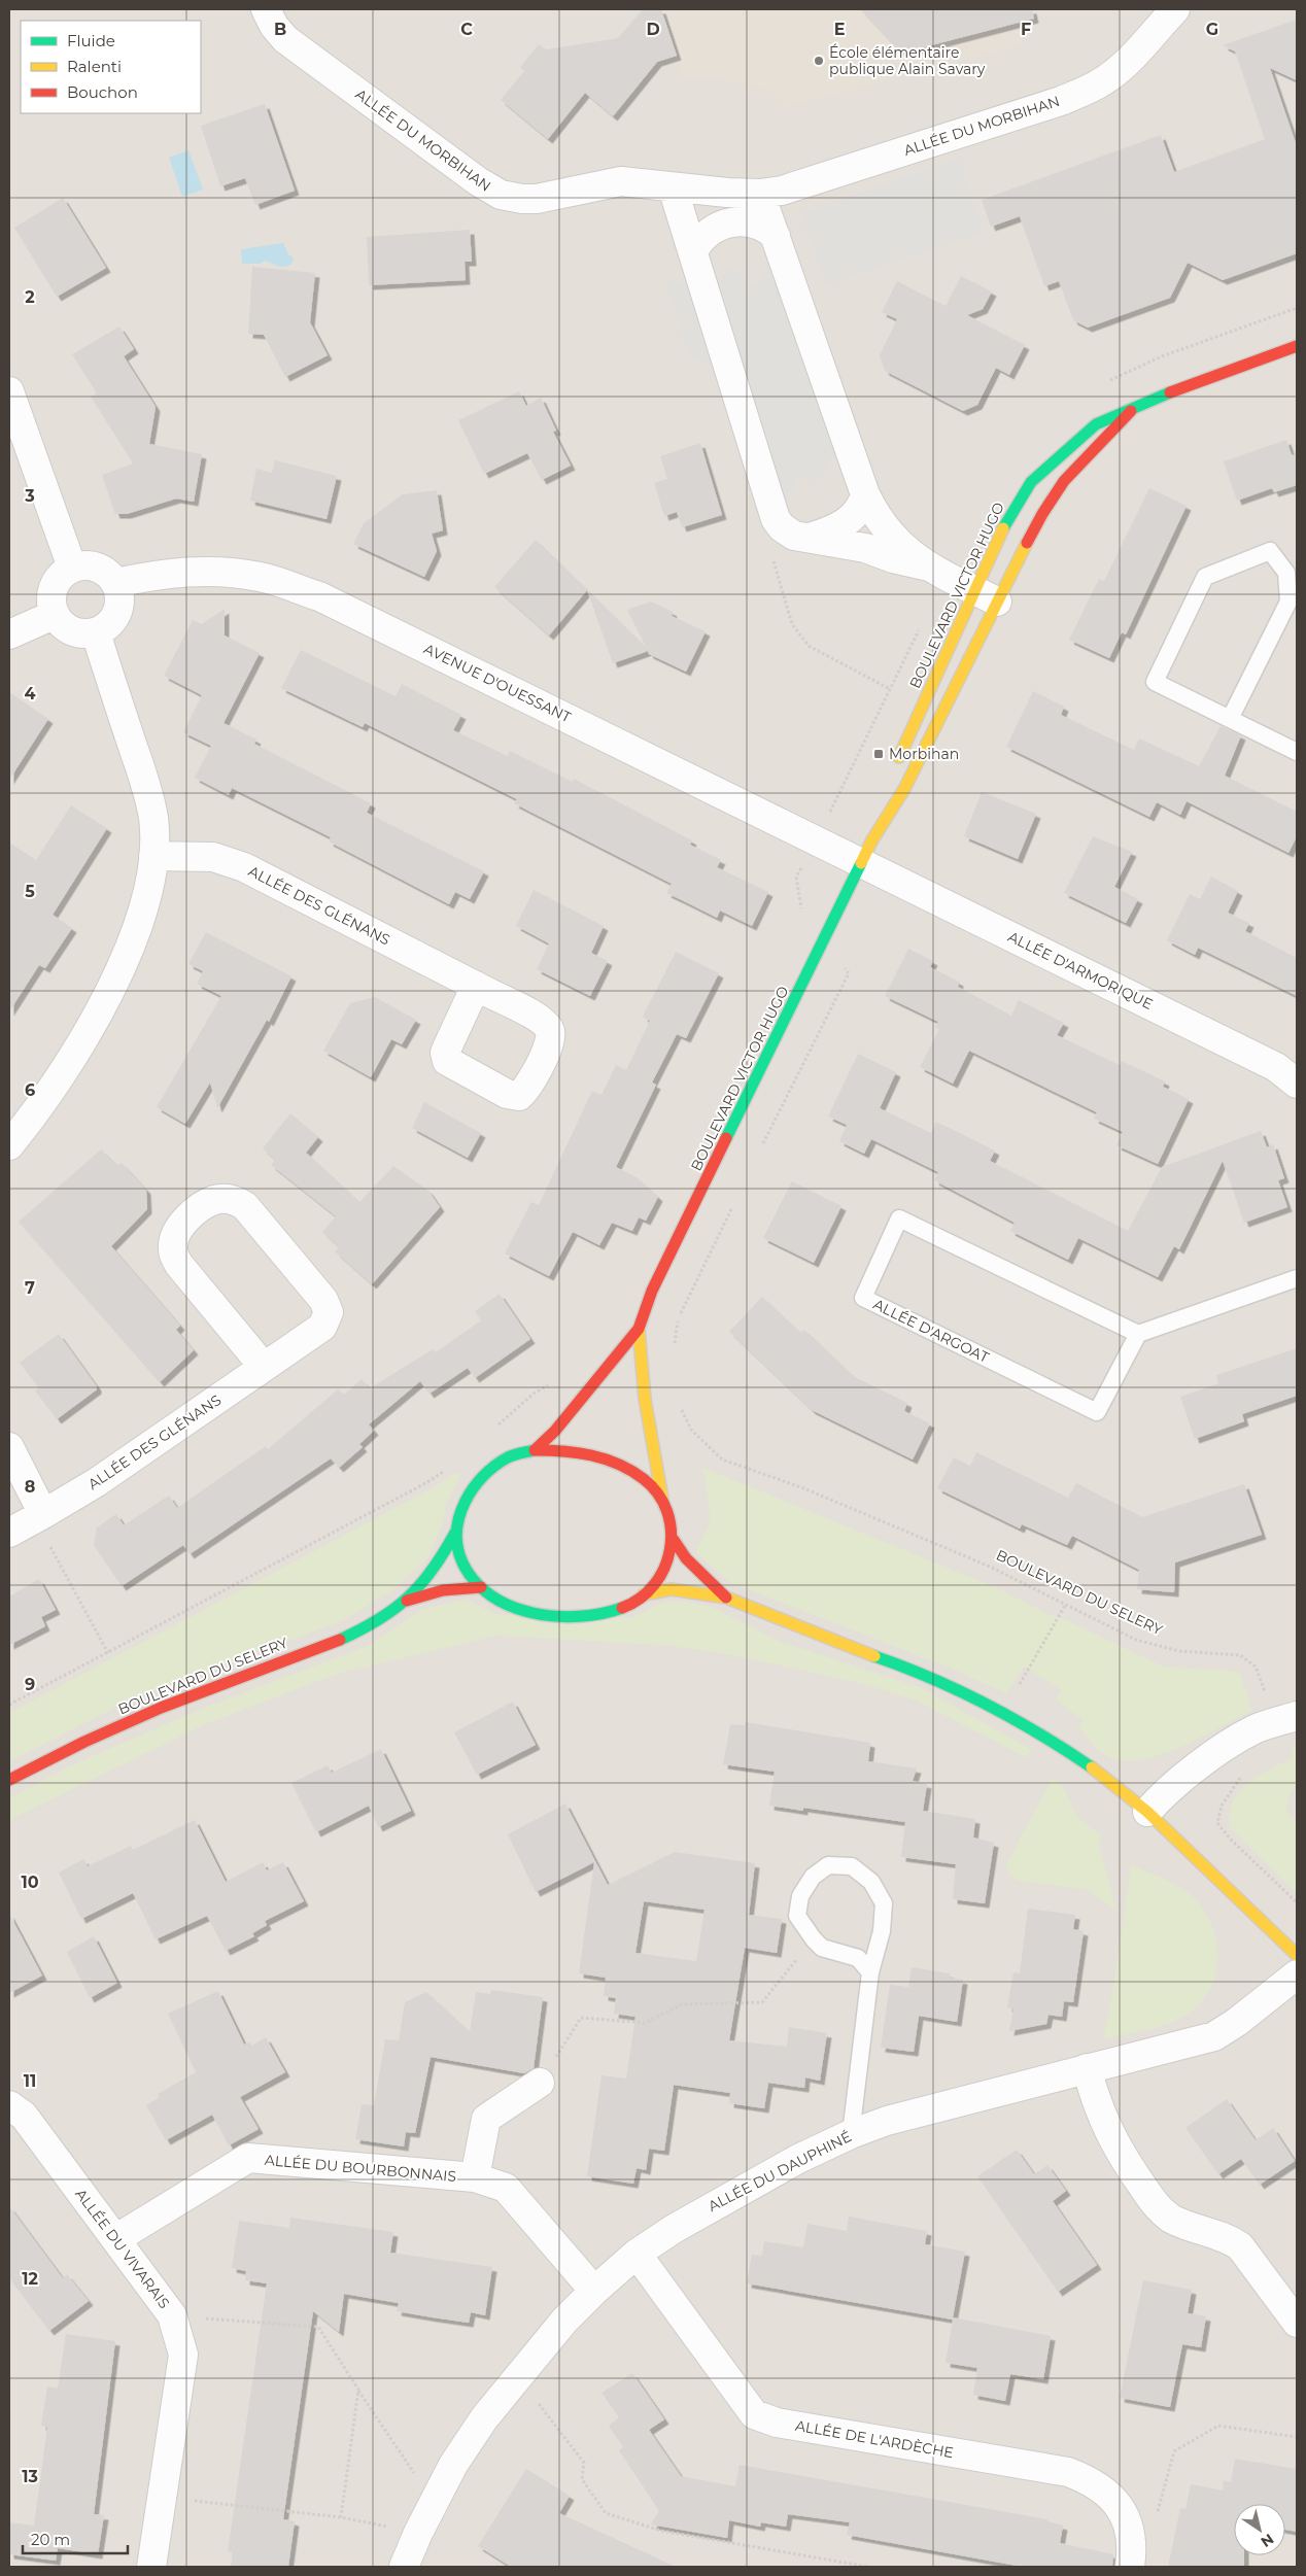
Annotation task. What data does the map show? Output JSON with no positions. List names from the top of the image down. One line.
{"streets":{"street":["ALLÉE DU MORBIHAN","BOULEVARD VICTOR HUGO","AVENUE D'OUESSANT","ALLÉE DES GLÉNANS","ALLÉE D'ARMORIQUE","BOULEVARD DU SELERY","ALLÉE DU BOURBONNAIS","ALLÉE DU DAUPHINÉ","ALLÉE DU VIVARAIS","ALLÉE DE L'ARDÈCHE"],"lane":["ALLÉE D'ARGOAT"]},"crossings":[["BOULEVARD VICTOR HUGO","AVENUE D'OUESSANT"],["BOULEVARD VICTOR HUGO","ALLÉE D'ARMORIQUE"],["BOULEVARD VICTOR HUGO","BOULEVARD DU SELERY"],["AVENUE D'OUESSANT","ALLÉE D'ARMORIQUE"],["ALLÉE DU BOURBONNAIS","ALLÉE DU DAUPHINÉ"],["ALLÉE DU BOURBONNAIS","ALLÉE DU VIVARAIS"],["ALLÉE DU DAUPHINÉ","ALLÉE DE L'ARDÈCHE"]],"places":{"other":["École élémentaire publique Alain Savary"],"transit":["Morbihan"]},"legend":["Fluide","Ralenti","Bouchon"],"scale_bar":"20 m","north":"bottom right","grid":{"columns":["B","C","D","E","F","G"],"rows":["2","3","4","5","6","7","8","9","10","11","12","13"]}}
